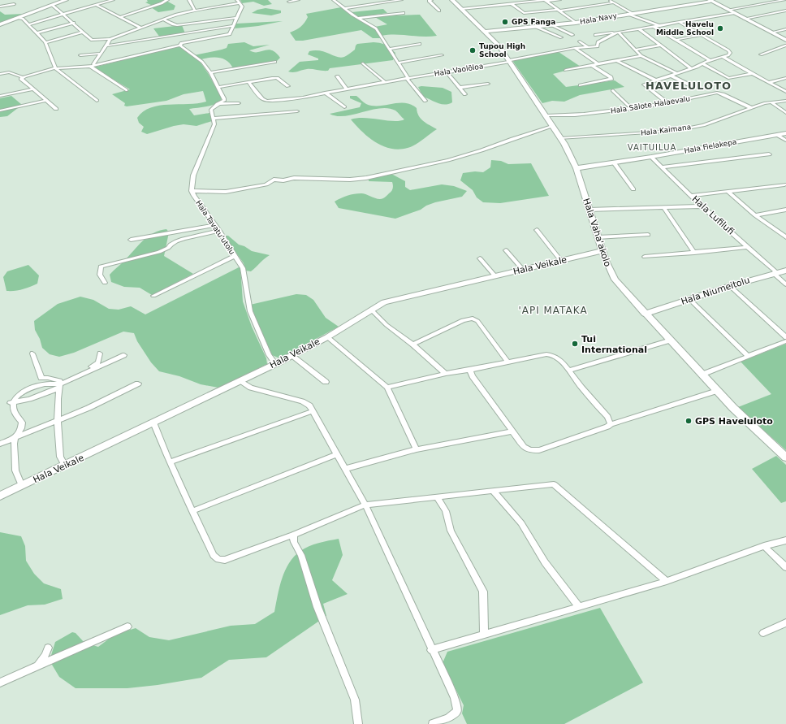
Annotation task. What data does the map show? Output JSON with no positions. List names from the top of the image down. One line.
{"streets":{"street":["Hala Navy","Hala Vaolōloa","Hala Sālote Halaevalu","Hala Kaimana","Hala Fielakepa","Hala Lufilufi","Hala Tavatu'utolu","Hala Vaha'akolo","Hala Veikale","Hala Niumeitolu"]},"crossings":[["Hala Navy","Hala Vaha'akolo"],["Hala Vaolōloa","Hala Vaha'akolo"],["Hala Sālote Halaevalu","Hala Kaimana"],["Hala Sālote Halaevalu","Hala Vaha'akolo"],["Hala Kaimana","Hala Vaha'akolo"],["Hala Fielakepa","Hala Lufilufi"],["Hala Fielakepa","Hala Vaha'akolo"],["Hala Lufilufi","Hala Niumeitolu"],["Hala Tavatu'utolu","Hala Veikale"],["Hala Vaha'akolo","Hala Veikale"],["Hala Vaha'akolo","Hala Niumeitolu"]],"districts":["HAVELULOTO","VAITUILUA","'API MATAKA"],"places":["GPS Fanga","Havelu Middle School","Tupou High School","Tui International","GPS Haveluloto"]}
